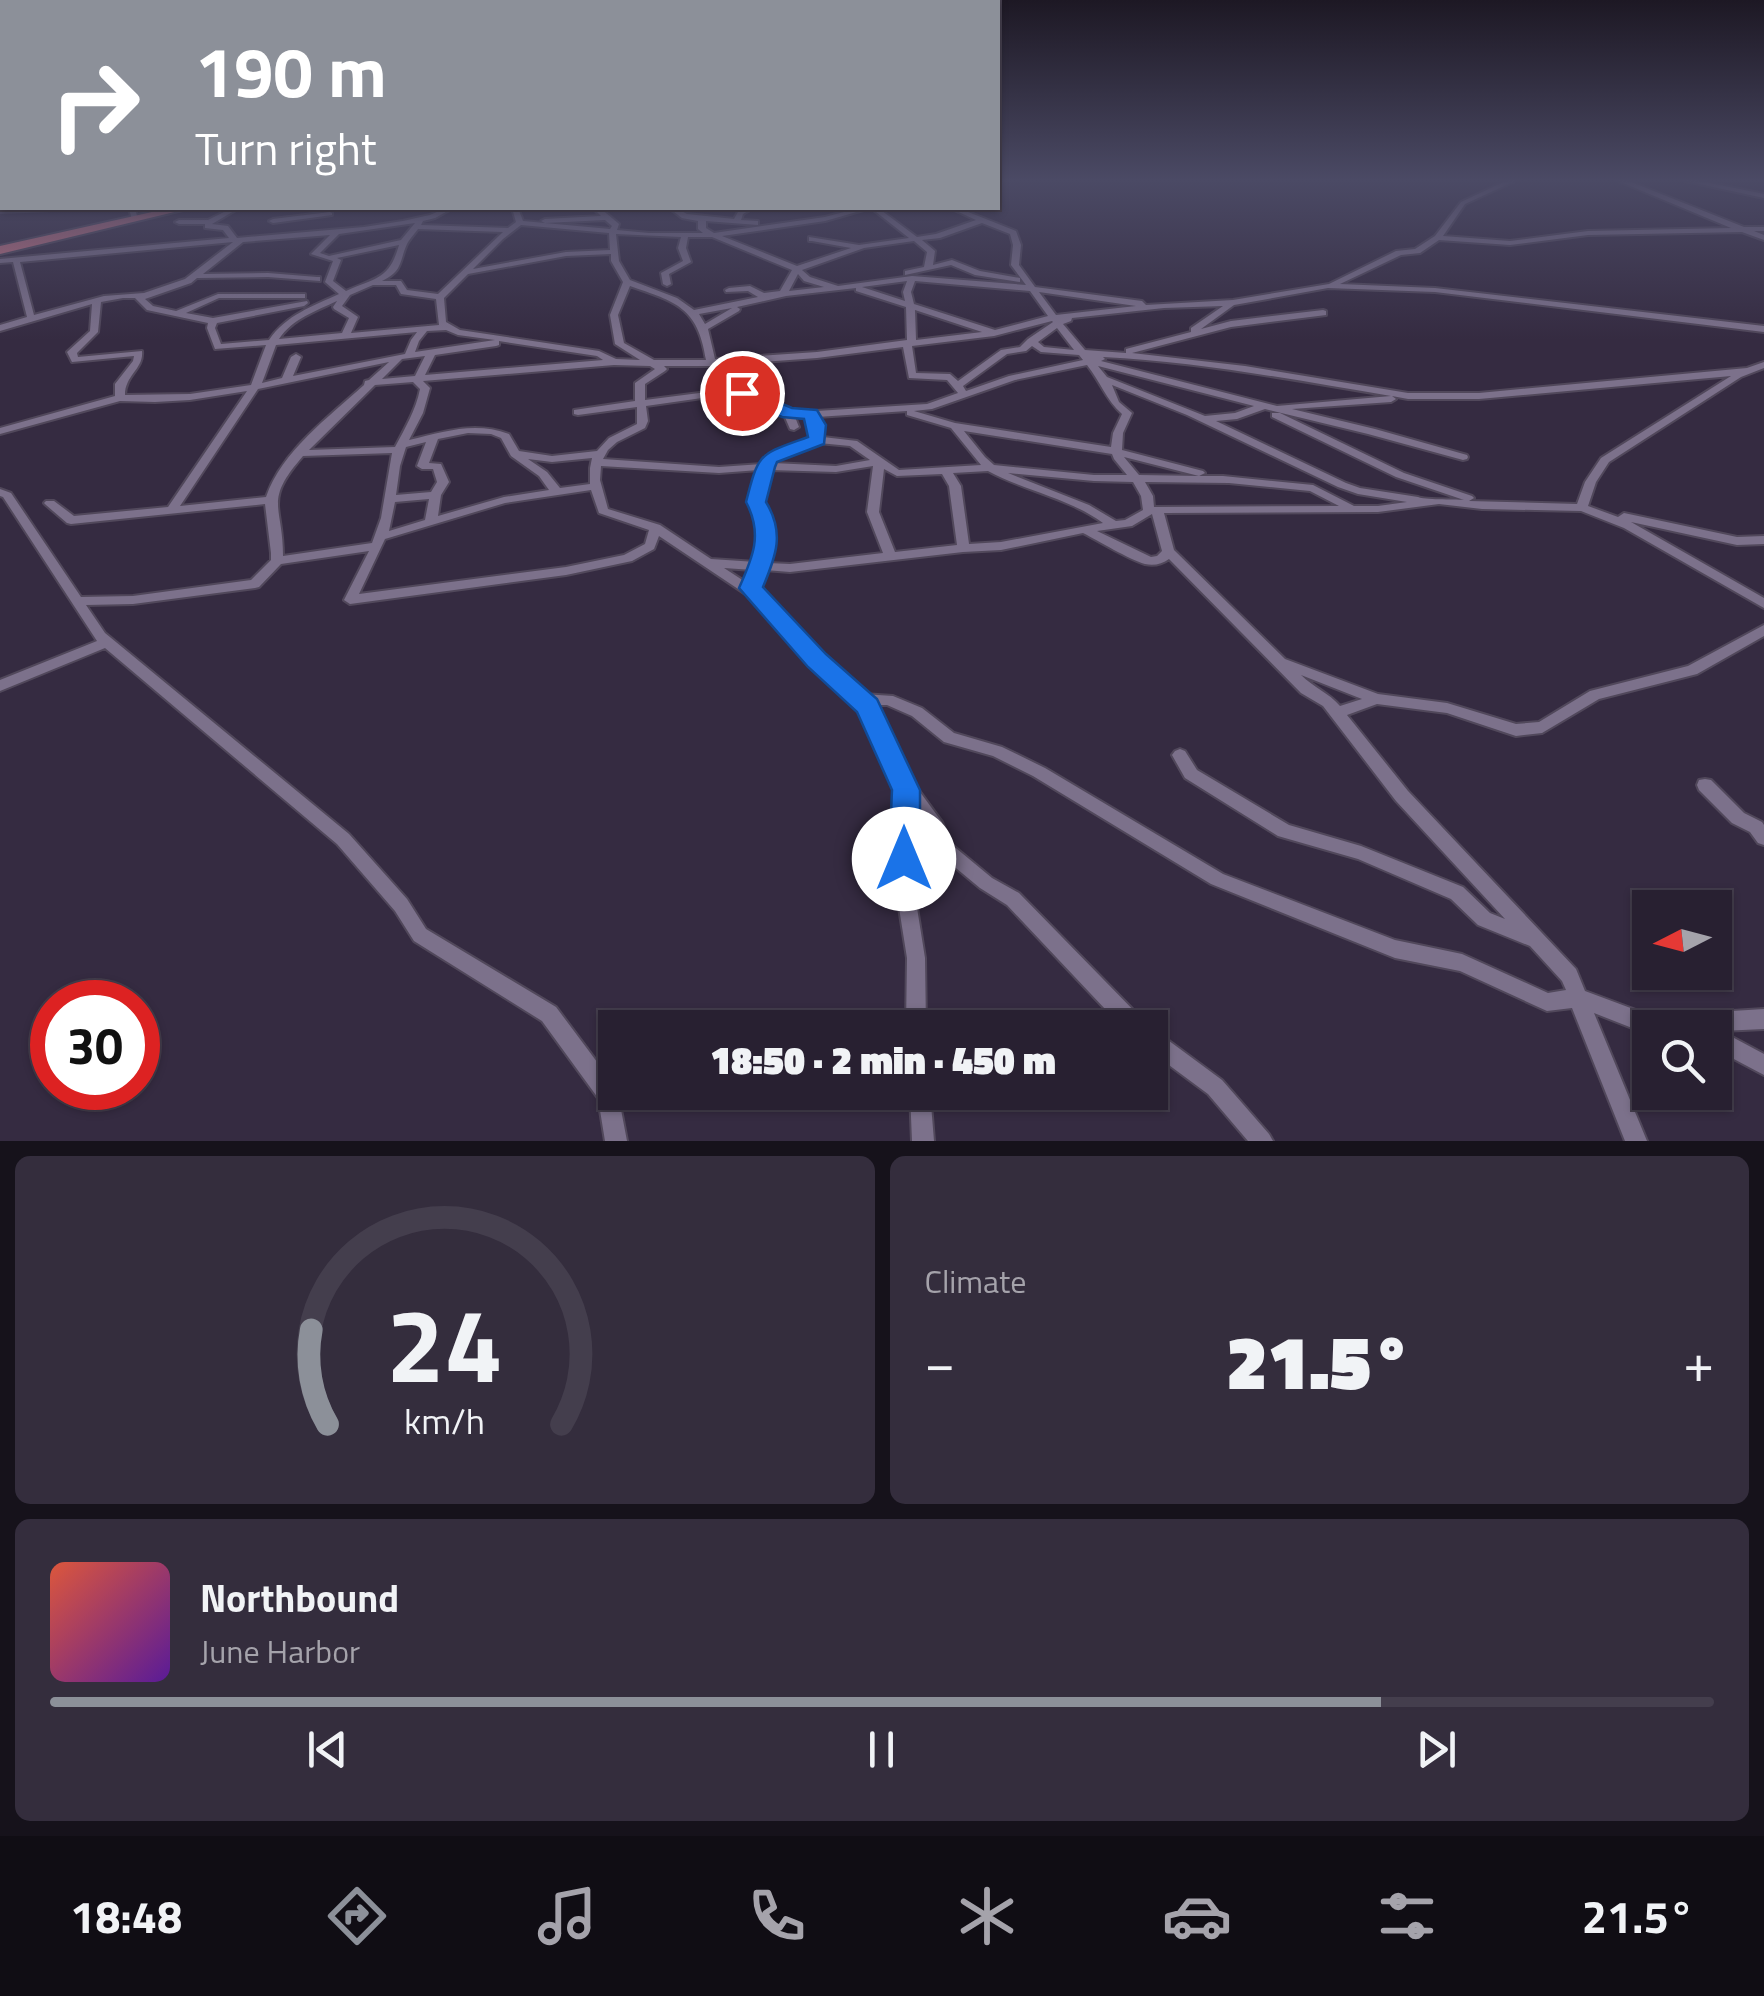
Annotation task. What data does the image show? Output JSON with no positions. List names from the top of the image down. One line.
{"north":"left","page":{"turn":["190 m","Turn right"],"limit":"30","trip":"18:50 · 2 min · 450 m","tile":"Climate","heat":["−","21.5°","+"],"song":["Northbound","June Harbor"],"tabs":["18:48","21.5°"],"gauge":["24","km/h"]}}
